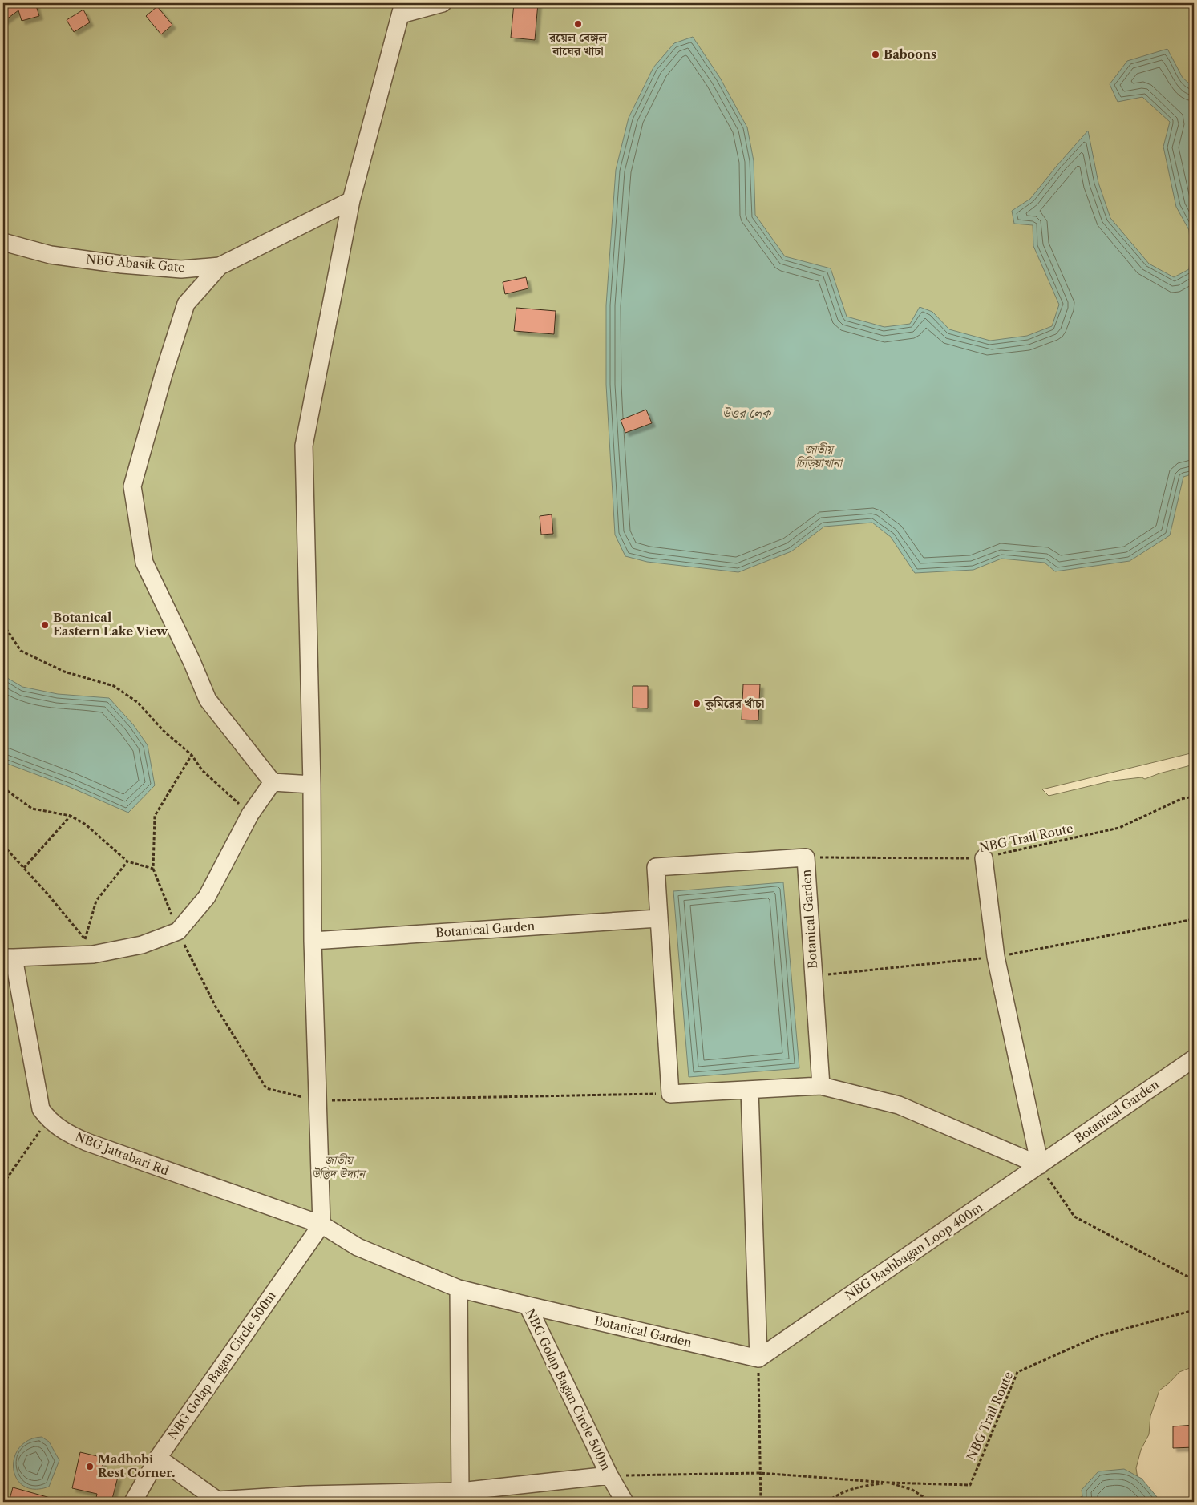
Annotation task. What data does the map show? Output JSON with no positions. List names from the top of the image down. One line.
{"streets":{"street":["NBG Abasik Gate","Botanical Garden","NBG Jatrabari Rd","NBG Bashbagan Loop 400m","NBG Golap Bagan Circle 500m"],"path":["NBG Trail Route"]},"crossings":[["NBG Trail Route","Botanical Garden"],["Botanical Garden","NBG Bashbagan Loop 400m"],["Botanical Garden","NBG Golap Bagan Circle 500m"],["NBG Jatrabari Rd","NBG Golap Bagan Circle 500m"]],"water":["উত্তর লেক"],"parks":["জাতীয় চিড়িয়াখানা","জাতীয় উদ্ভিদ উদ্যান"],"places":["রয়েল বেঙ্গল বাঘের খাচা","Baboons","Botanical Eastern Lake View","কুমিরের খাঁচা","Madhobi Rest Corner."]}
